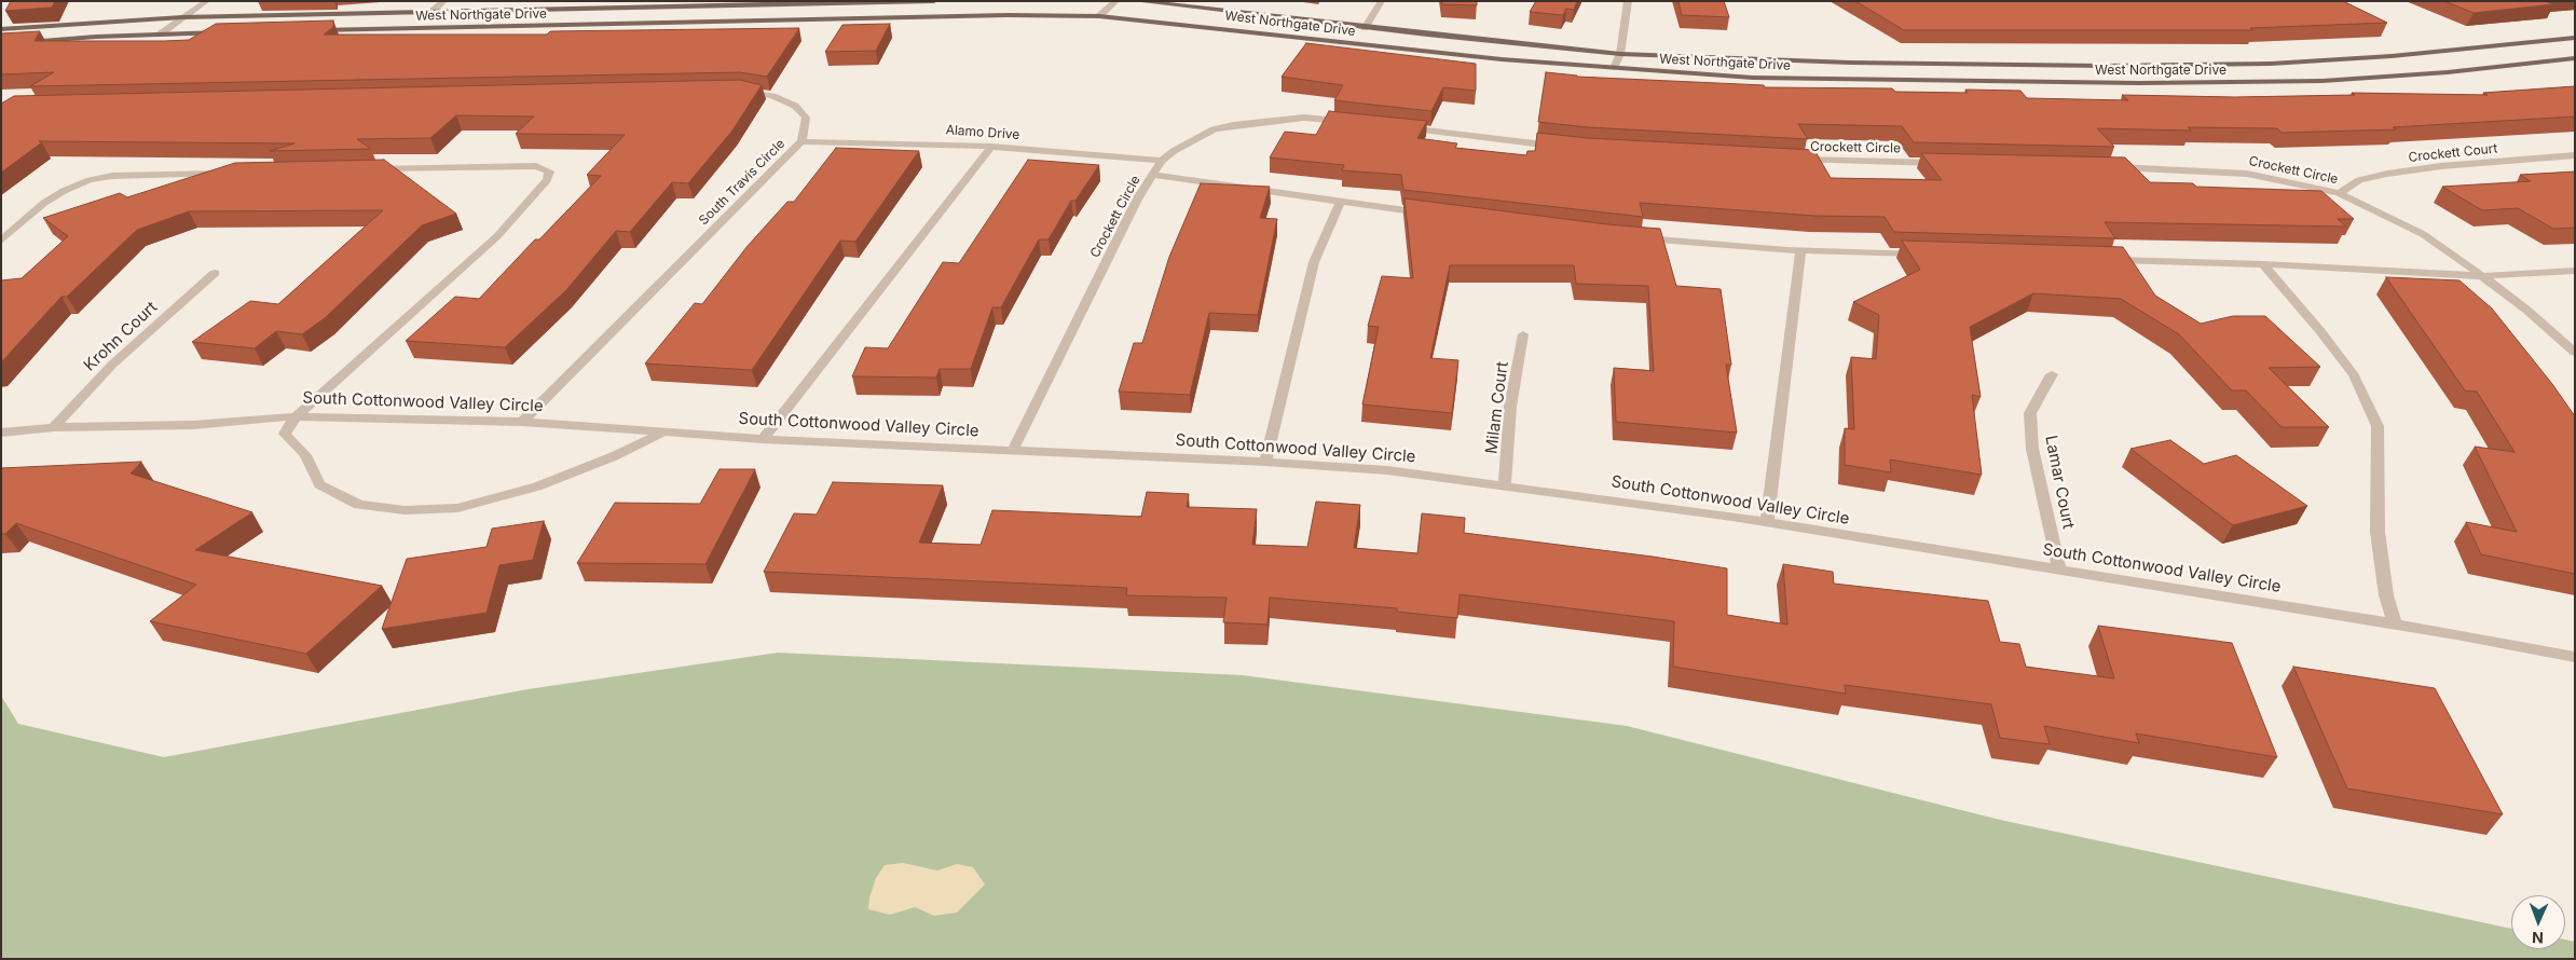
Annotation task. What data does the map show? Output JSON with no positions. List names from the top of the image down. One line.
{"streets":{"main road":["West Northgate Drive"],"street":["Alamo Drive","Crockett Circle","Crockett Court","South Travis Circle","Krohn Court","South Cottonwood Valley Circle","Milam Court","Lamar Court"]},"crossings":[["Alamo Drive","Crockett Circle"],["Alamo Drive","South Travis Circle"],["Crockett Circle","Crockett Court"],["Crockett Circle","South Cottonwood Valley Circle"],["South Travis Circle","South Cottonwood Valley Circle"],["Krohn Court","South Cottonwood Valley Circle"],["South Cottonwood Valley Circle","Milam Court"],["South Cottonwood Valley Circle","Lamar Court"]],"north":"bottom"}
